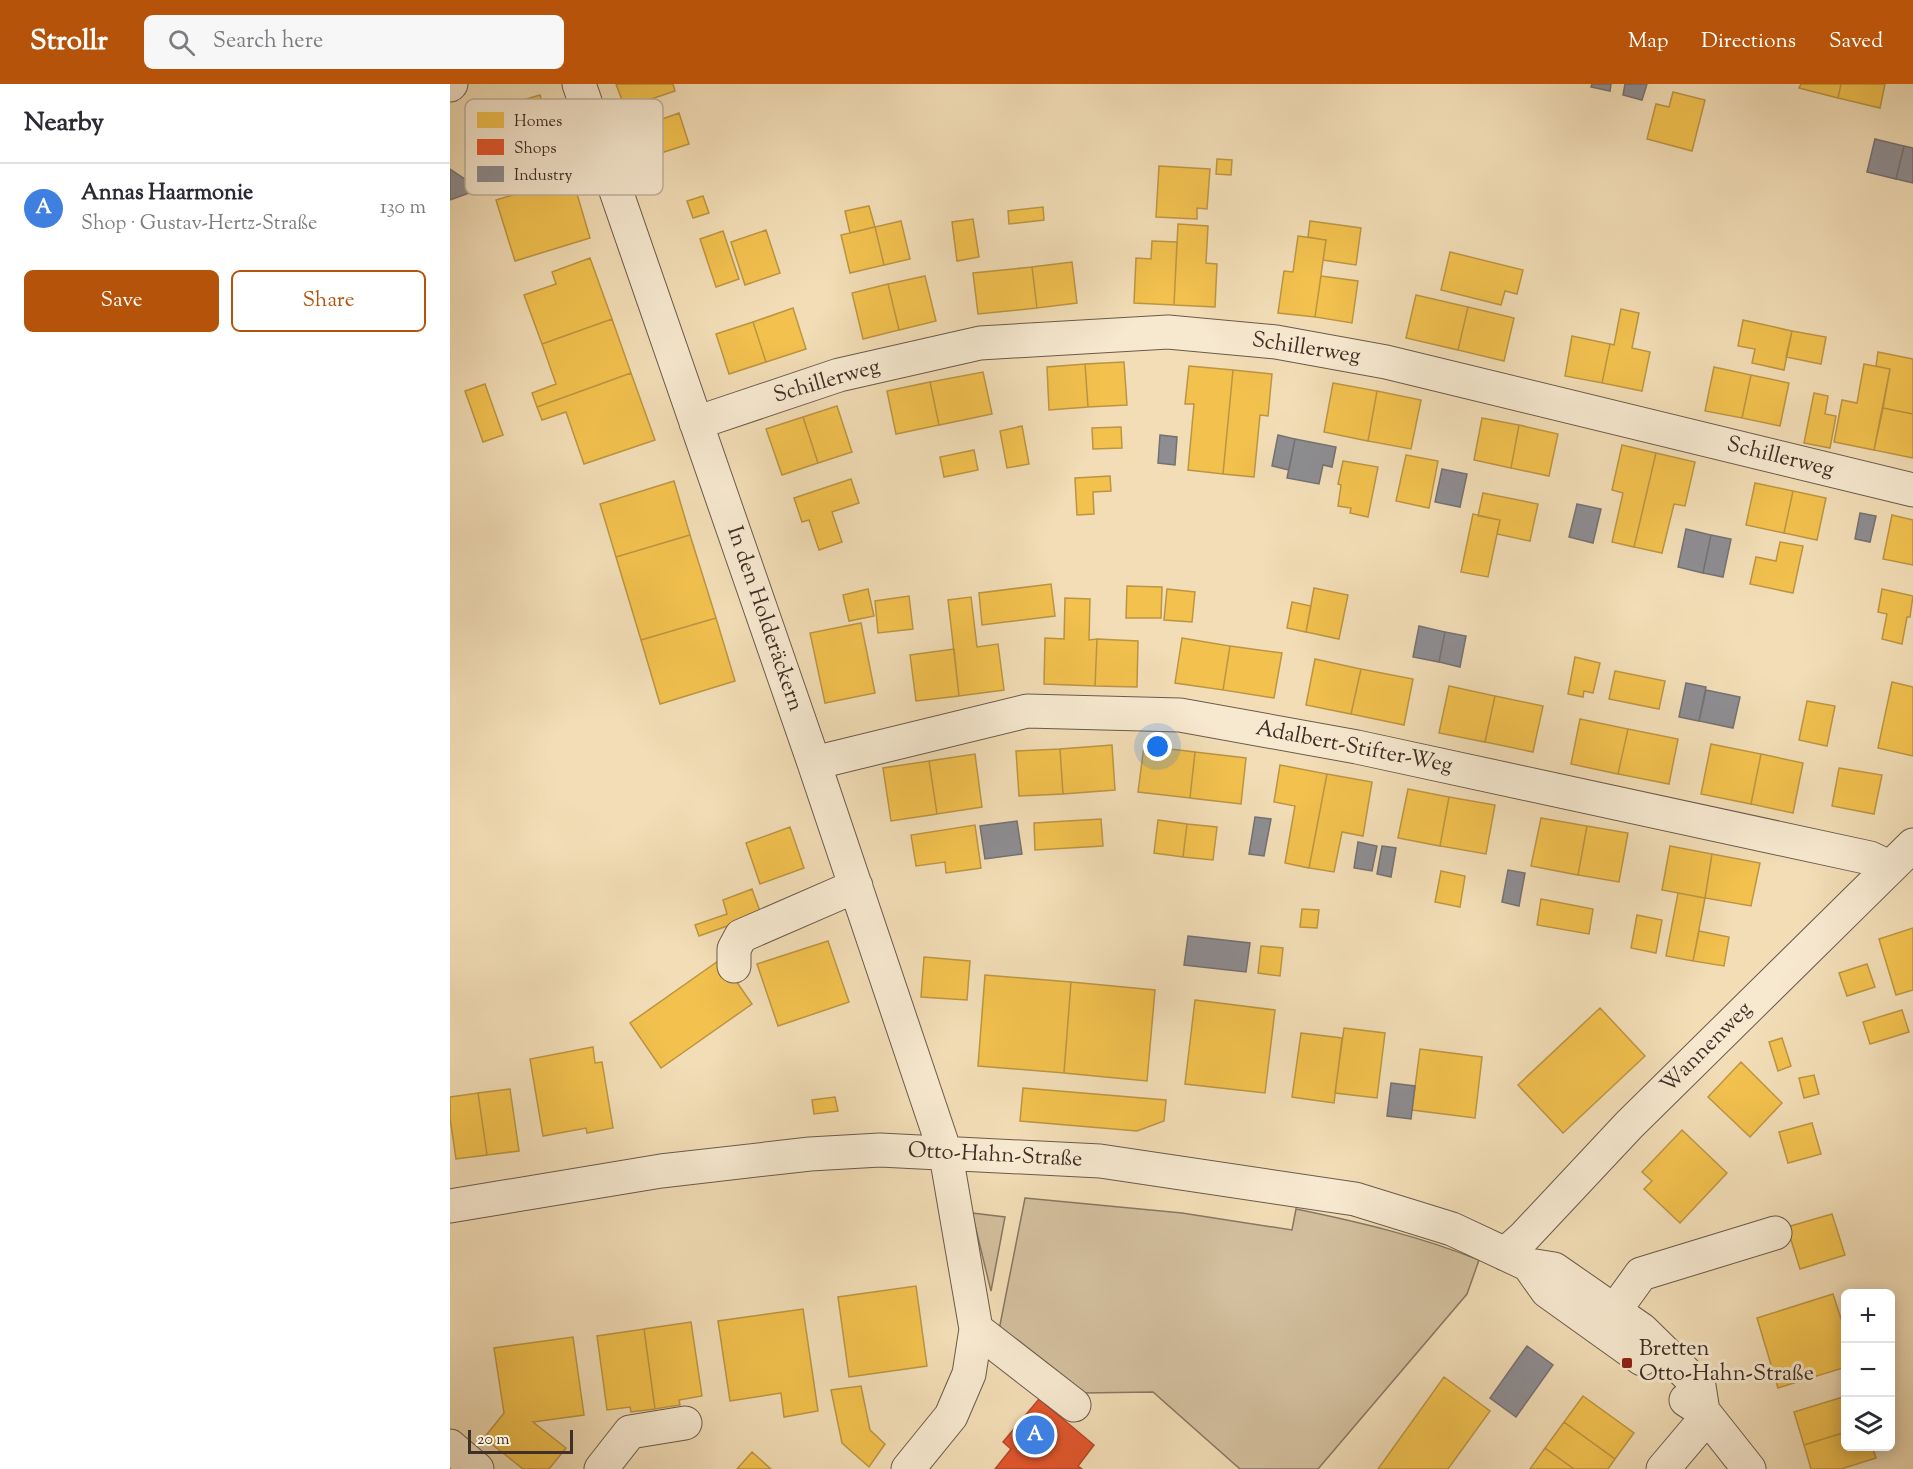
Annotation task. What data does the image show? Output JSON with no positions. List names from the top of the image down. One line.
{"streets":{"street":["Schillerweg","In den Holderäckern","Adalbert-Stifter-Weg","Wannenweg","Otto-Hahn-Straße"]},"crossings":[["Schillerweg","In den Holderäckern"],["In den Holderäckern","Adalbert-Stifter-Weg"],["In den Holderäckern","Otto-Hahn-Straße"],["Adalbert-Stifter-Weg","Wannenweg"],["Wannenweg","Otto-Hahn-Straße"]],"places":{"transit":["Bretten Otto-Hahn-Straße"]},"legend":["Homes","Shops","Industry"],"scale_bar":"20 m","page":{"header":"Strollr","search":"Search here","nav":["Map","Directions","Saved"],"heading":"Nearby","list":[{"mark":"A","name":"Annas Haarmonie","note":"Shop · Gustav-Hertz-Straße","value":"130 m"}],"buttons":["Save","Share"],"map_buttons":["+","−"],"pins":"A","scale":"20 m"}}
